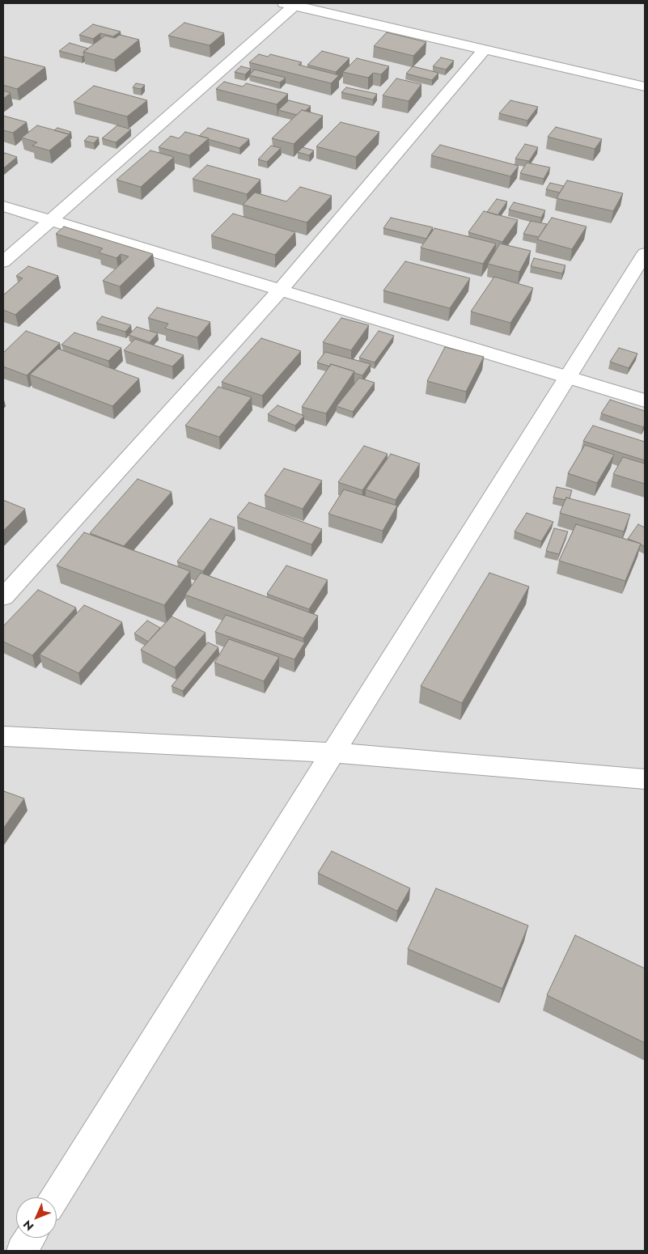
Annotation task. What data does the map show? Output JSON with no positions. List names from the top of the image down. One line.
{"north":"bottom left"}
